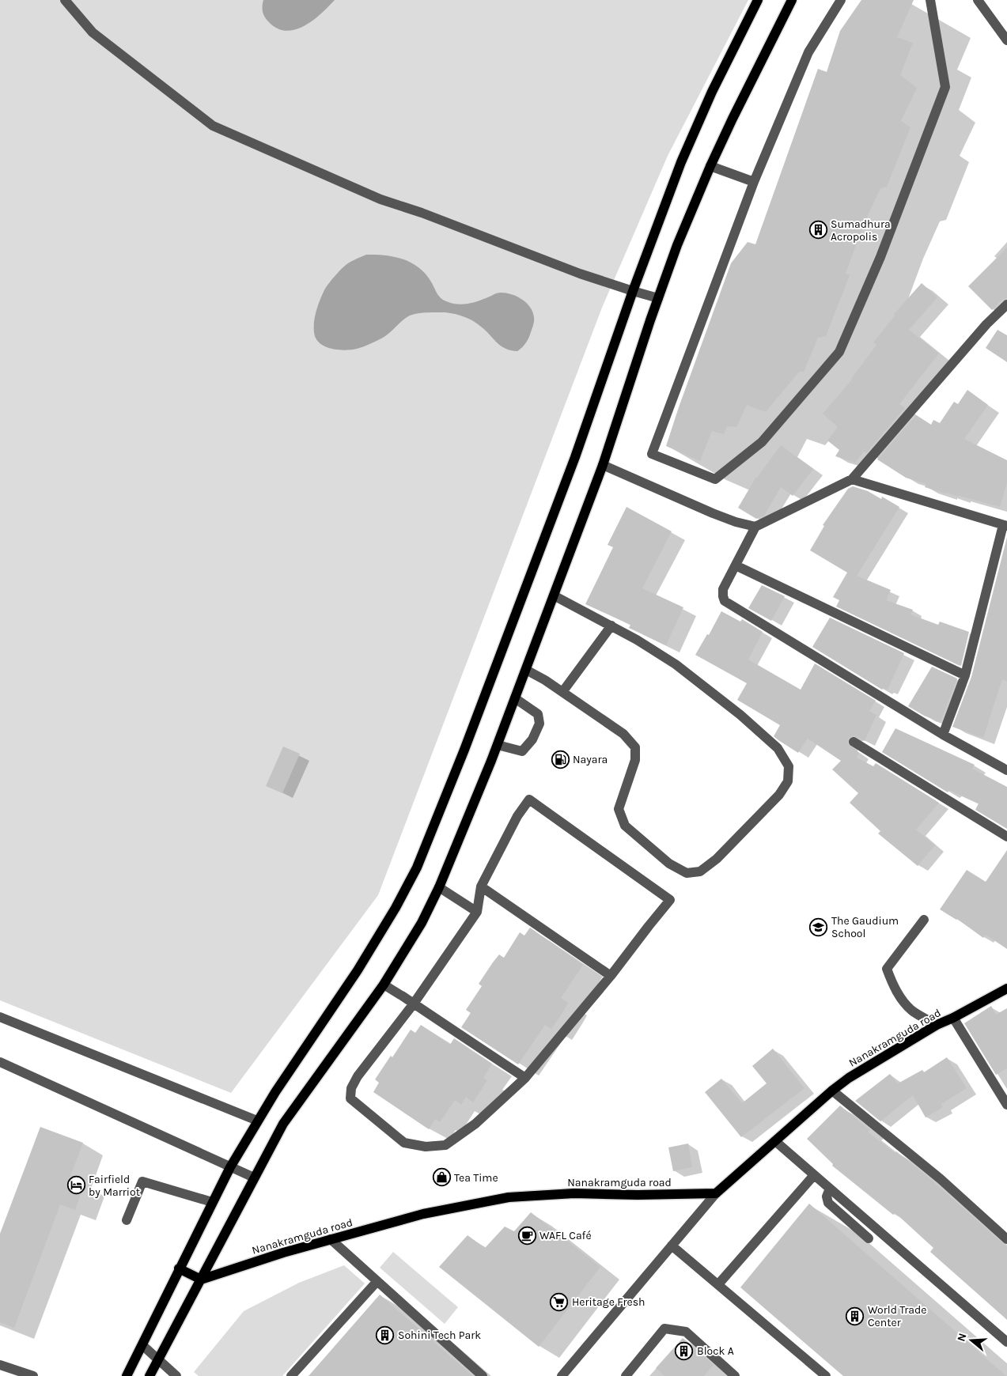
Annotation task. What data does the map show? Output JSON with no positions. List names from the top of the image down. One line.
{"streets":{"main road":["Nanakramguda road"]},"places":{"building":["Sumadhura Acropolis","World Trade Center","Sohini Tech Park","Block A"],"fuel station":["Nayara"],"school or university":["The Gaudium School"],"shop":["Tea Time"],"hotel":["Fairfield by Marriot"],"cafe":["WAFL Café"],"supermarket":["Heritage Fresh"]},"north":"left"}
